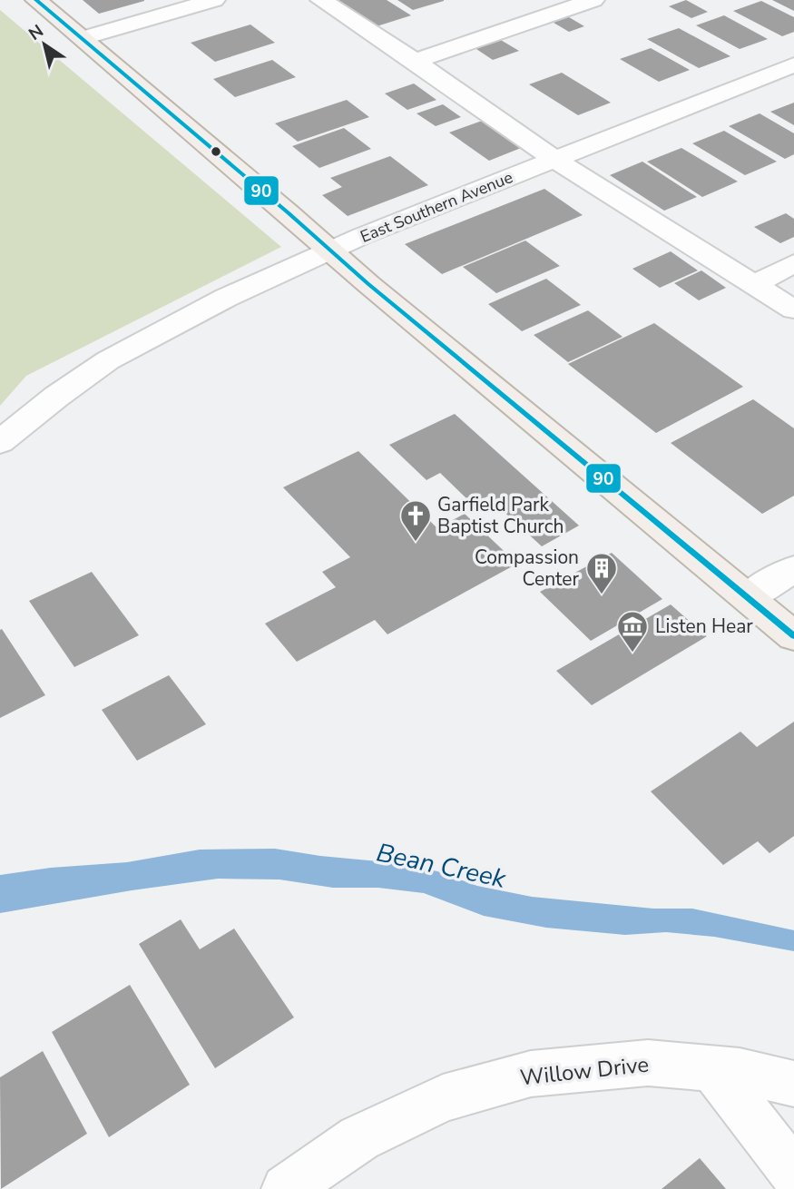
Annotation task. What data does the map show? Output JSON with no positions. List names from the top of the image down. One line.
{"streets":{"street":["East Southern Avenue","Willow Drive"]},"water":["Bean Creek"],"places":{"church":["Garfield Park Baptist Church"],"building":["Compassion Center"],"museum":["Listen Hear"]},"lines":["transit line 90"],"north":"top left"}
